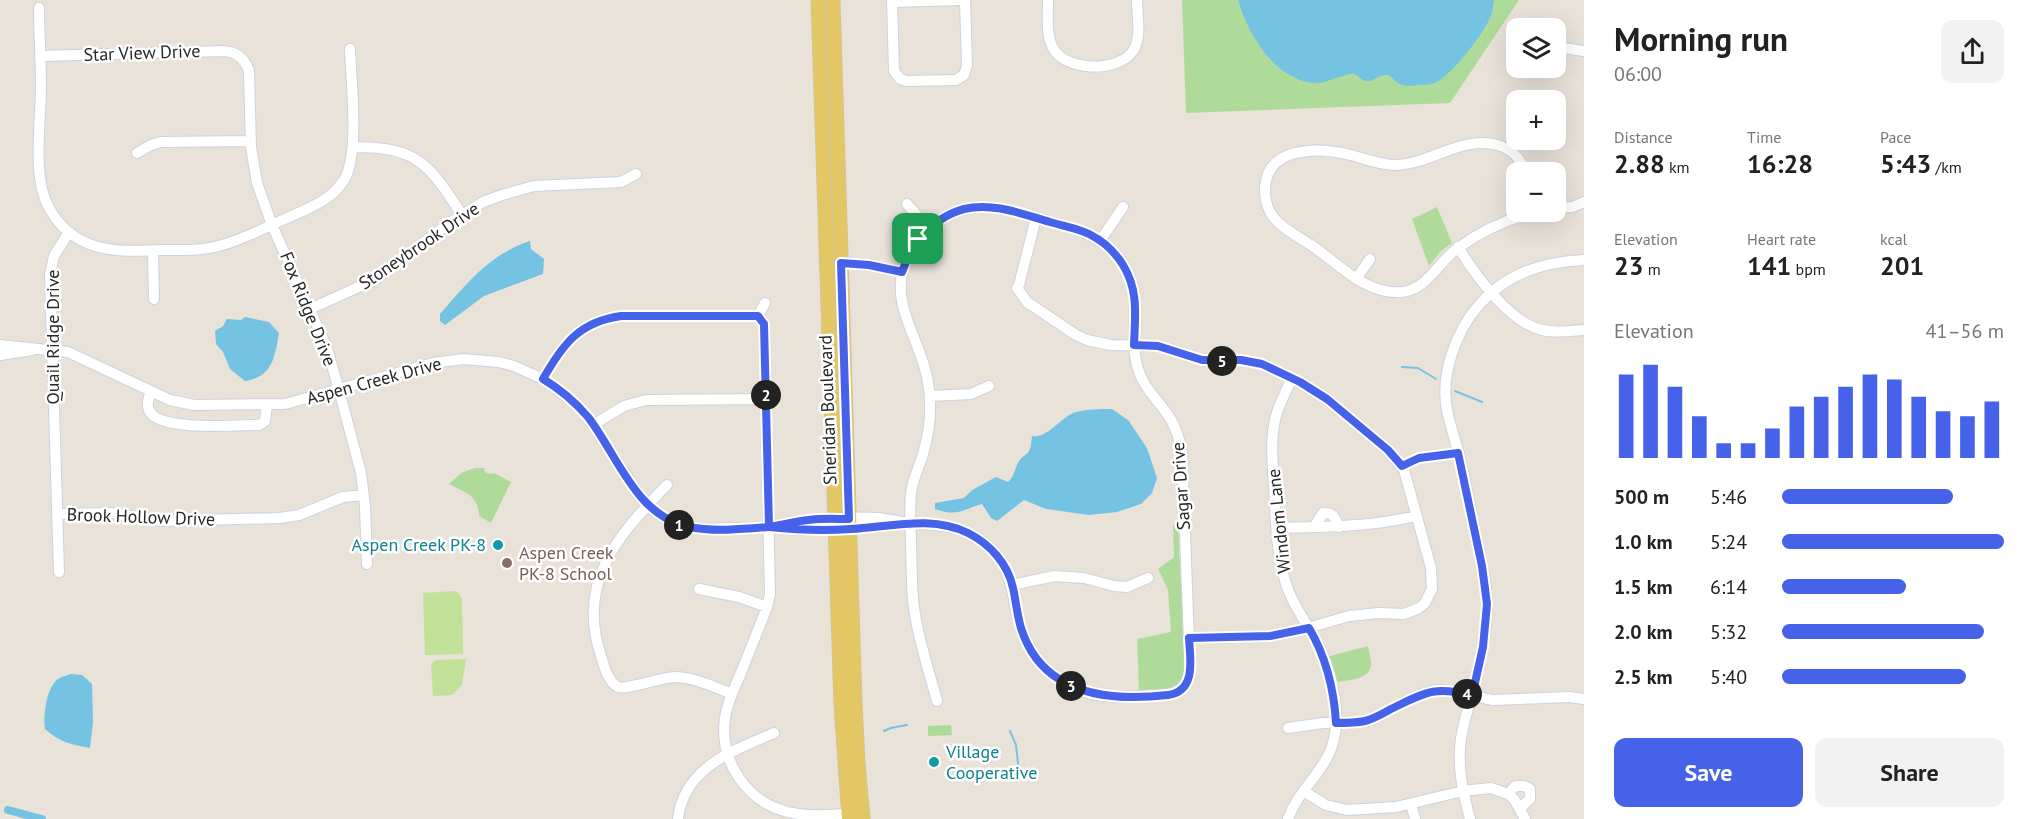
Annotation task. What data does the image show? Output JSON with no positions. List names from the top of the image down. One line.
{"streets":{"main road":["Sheridan Boulevard"],"street":["Star View Drive","Stoneybrook Drive","Fox Ridge Drive","Quail Ridge Drive","Aspen Creek Drive","Sagar Drive","Brook Hollow Drive","Windom Lane"]},"crossings":[["Star View Drive","Fox Ridge Drive"],["Stoneybrook Drive","Fox Ridge Drive"],["Fox Ridge Drive","Aspen Creek Drive"],["Fox Ridge Drive","Brook Hollow Drive"],["Quail Ridge Drive","Aspen Creek Drive"],["Quail Ridge Drive","Brook Hollow Drive"],["Aspen Creek Drive","Sheridan Boulevard"],["Aspen Creek Drive","Sagar Drive"]],"places":["Aspen Creek PK-8","Aspen Creek PK-8 School","Village Cooperative"],"page":{"heading":["Morning run","06:00"],"map_buttons":["+","−"],"stats":[["Distance","2.88 km"],["Time","16:28"],["Pace","5:43 /km"],["Elevation","23 m"],["Heart rate","141 bpm"],["kcal","201"]],"chart":["Elevation","41–56 m"],"pins":["5","2","1","3","4"],"list":[{"name":"500 m","note":"5:46"},{"name":"1.0 km","note":"5:24"},{"name":"1.5 km","note":"6:14"},{"name":"2.0 km","note":"5:32"},{"name":"2.5 km","note":"5:40"}],"buttons":["Save","Share"]}}
